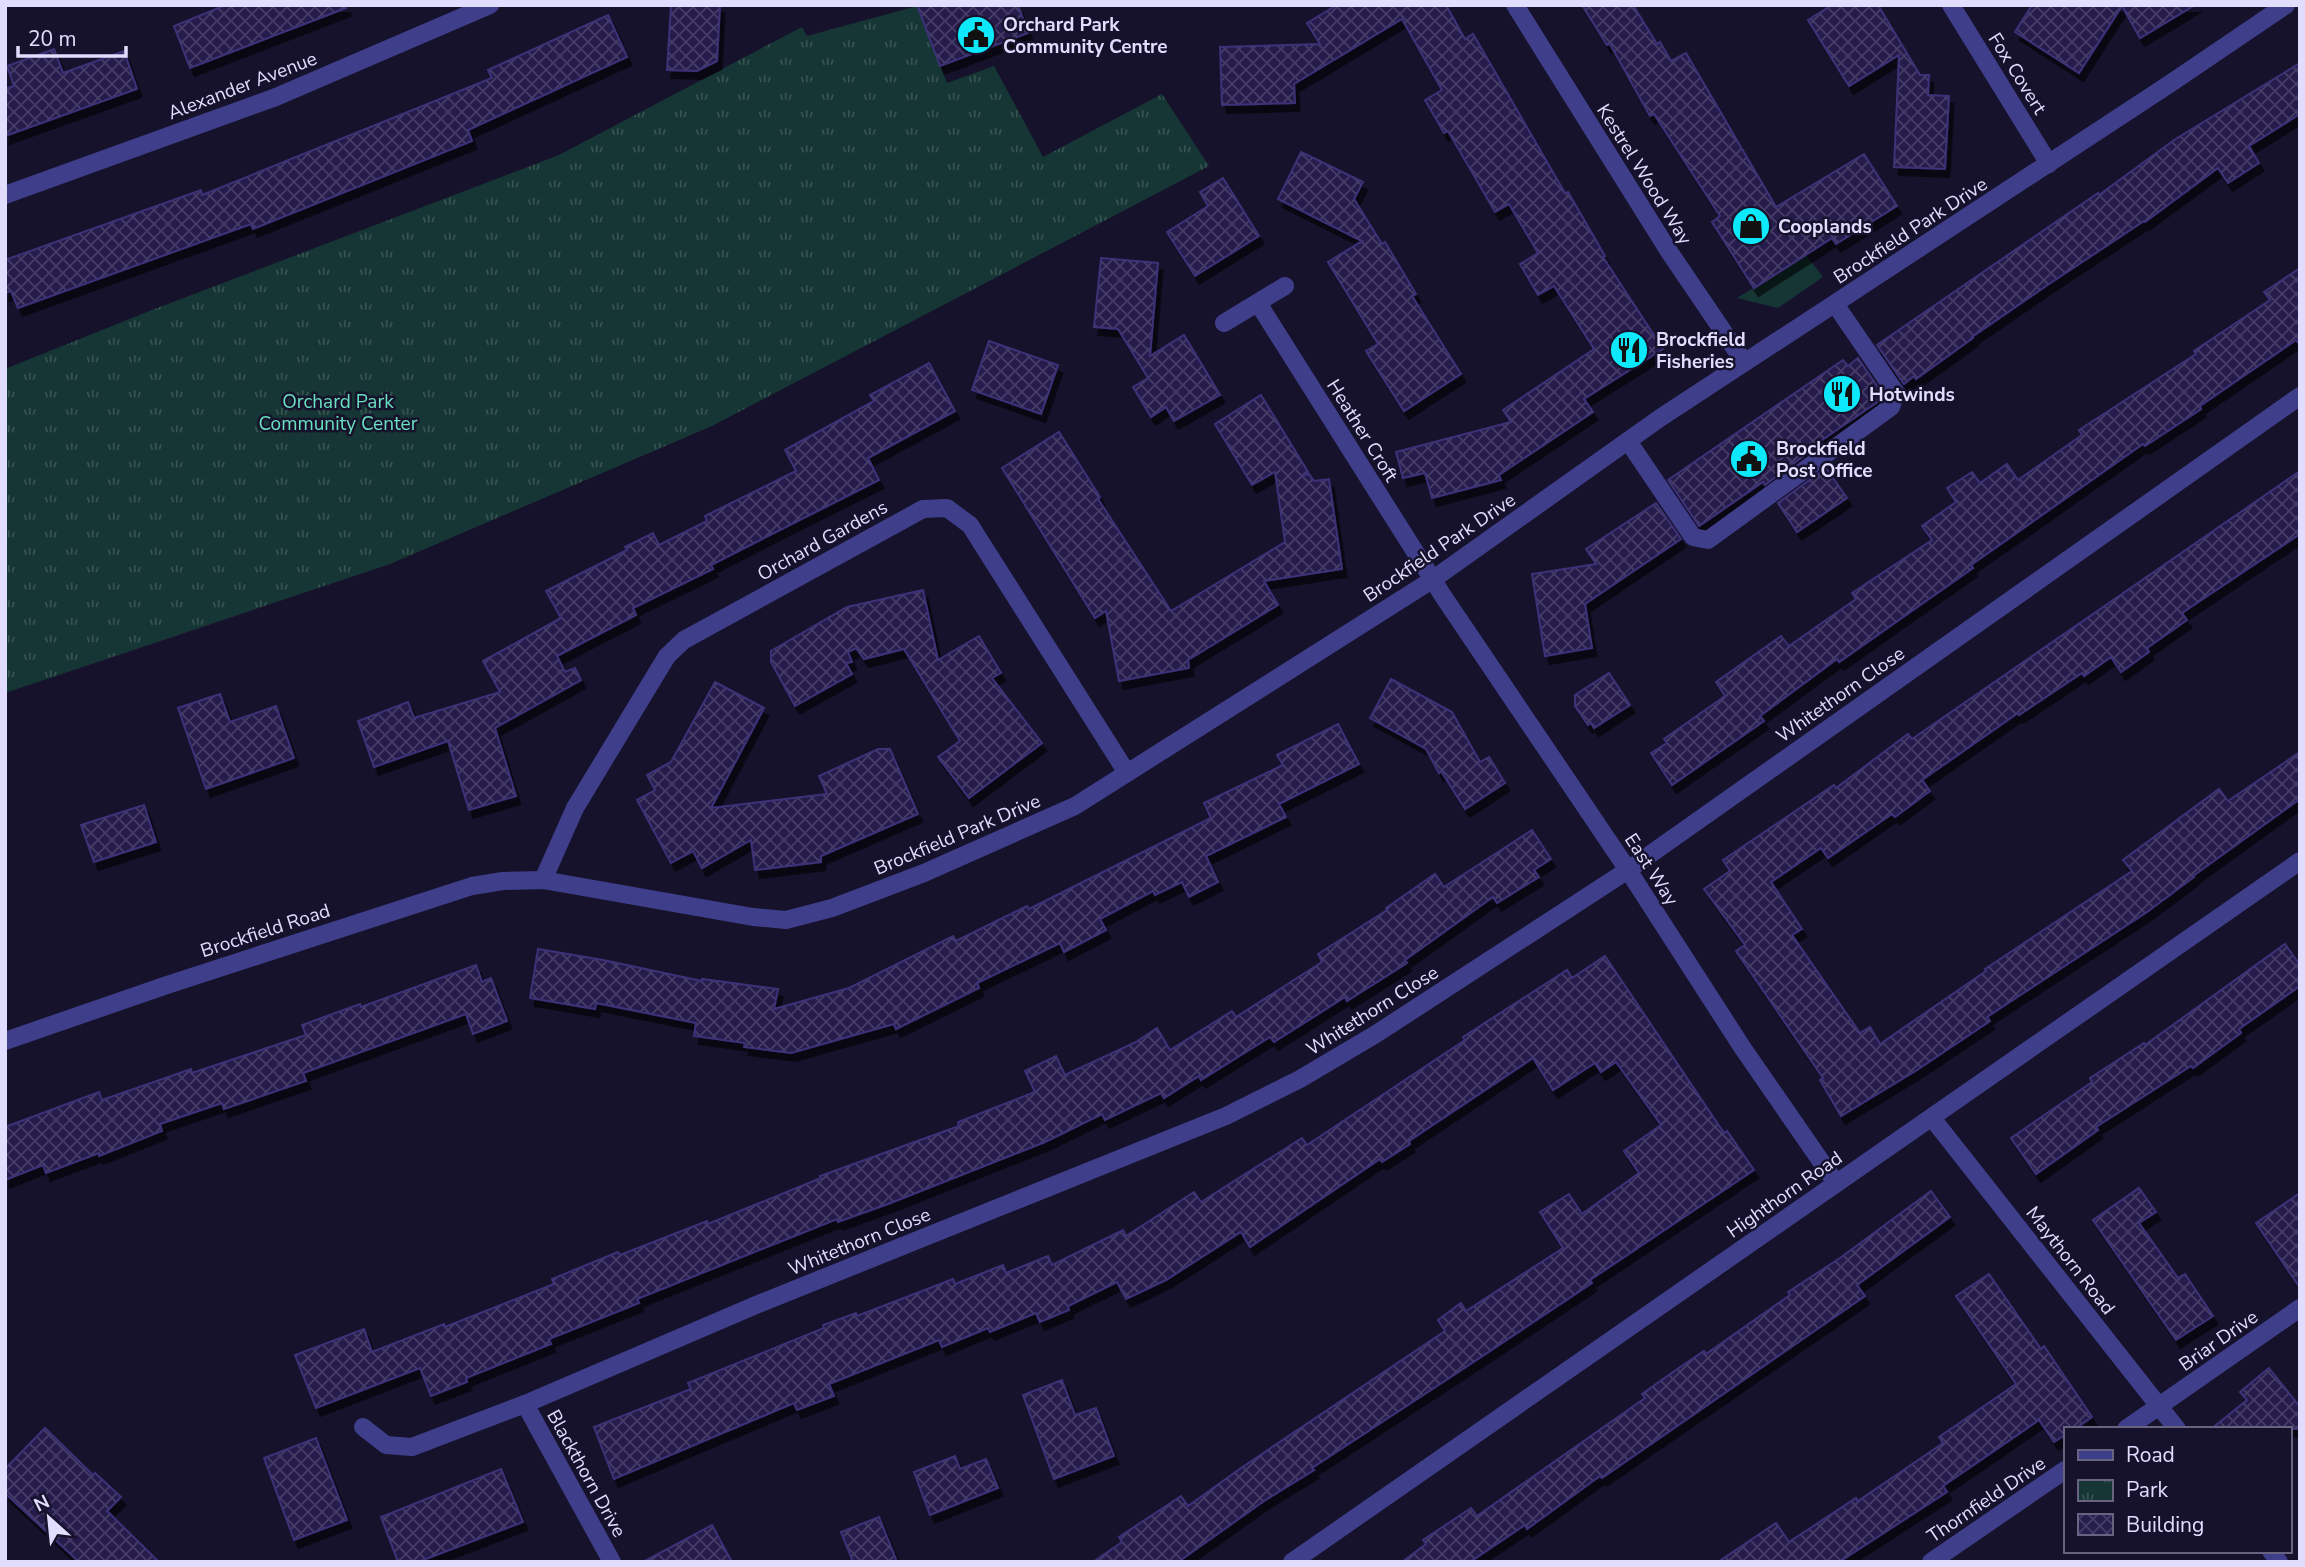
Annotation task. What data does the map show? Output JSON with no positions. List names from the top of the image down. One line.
{"streets":{"street":["Fox Covert","Alexander Avenue","Kestrel Wood Way","Brockfield Park Drive","Heather Croft","Orchard Gardens","Whitethorn Close","East Way","Brockfield Road","Highthorn Road","Maythorn Road","Briar Drive","Blackthorn Drive","Thornfield Drive"]},"crossings":[["Fox Covert","Brockfield Park Drive"],["Kestrel Wood Way","Brockfield Park Drive"],["Brockfield Park Drive","Heather Croft"],["Brockfield Park Drive","Orchard Gardens"],["Brockfield Park Drive","East Way"],["Brockfield Park Drive","Brockfield Road"],["Heather Croft","East Way"],["Orchard Gardens","Brockfield Road"],["Whitethorn Close","East Way"],["Whitethorn Close","Blackthorn Drive"],["East Way","Highthorn Road"],["Highthorn Road","Maythorn Road"],["Maythorn Road","Briar Drive"]],"parks":["Orchard Park Community Center"],"places":{"public building":["Orchard Park Community Centre","Brockfield Post Office"],"shop":["Cooplands"],"restaurant":["Brockfield Fisheries","Hotwinds"]},"legend":["Road","Park","Building"],"scale_bar":"20 m","north":"top left"}
